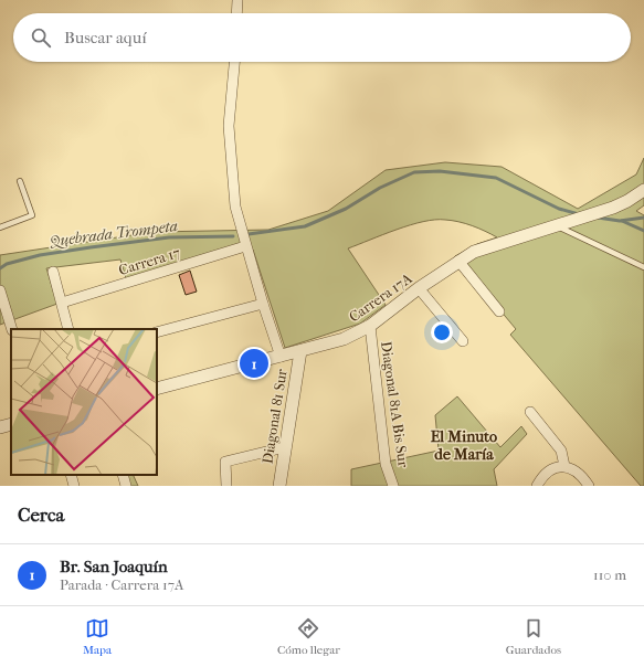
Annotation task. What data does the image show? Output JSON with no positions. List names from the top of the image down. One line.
{"streets":{"street":["Carrera 17","Carrera 17A","Diagonal 81A Bis Sur","Diagonal 81 Sur"]},"crossings":[["Carrera 17","Diagonal 81 Sur"],["Carrera 17A","Diagonal 81A Bis Sur"],["Carrera 17A","Diagonal 81 Sur"]],"districts":["El Minuto de María"],"water":["Quebrada Trompeta"],"page":{"search":"Buscar aquí","pins":"1","heading":"Cerca","list":[{"mark":"1","name":"Br. San Joaquín","note":"Parada · Carrera 17A","value":"110 m"}],"nav":["Mapa","Cómo llegar","Guardados"]}}
